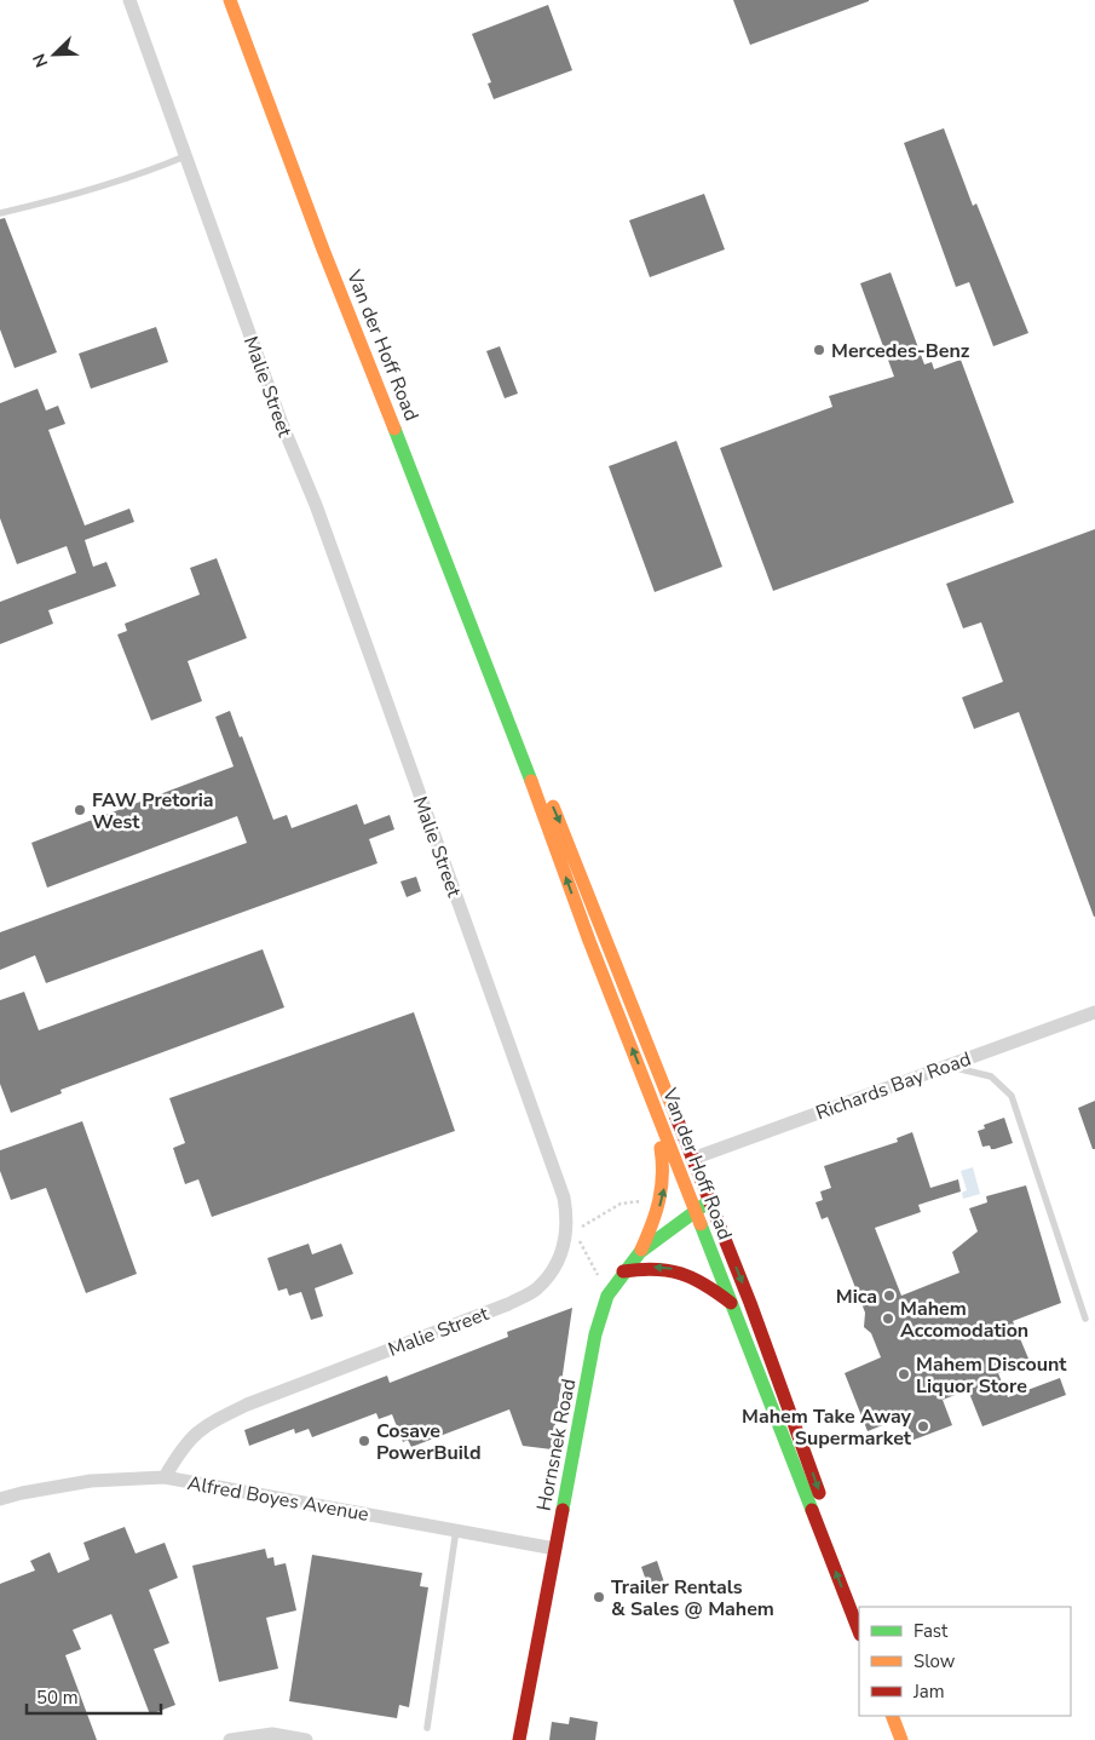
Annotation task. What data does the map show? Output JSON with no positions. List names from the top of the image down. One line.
{"streets":{"main road":["Van der Hoff Road","Hornsnek Road"],"street":["Malie Street","Richards Bay Road","Alfred Boyes Avenue"]},"crossings":[["Van der Hoff Road","Richards Bay Road"],["Van der Hoff Road","Hornsnek Road"],["Malie Street","Alfred Boyes Avenue"],["Hornsnek Road","Alfred Boyes Avenue"]],"places":["Mercedes-Benz","FAW Pretoria West","Mica","Mahem Accomodation","Mahem Discount Liquor Store","Mahem Take Away Supermarket","Cosave PowerBuild","Trailer Rentals & Sales @ Mahem"],"legend":["Fast","Slow","Jam"],"scale_bar":"50 m","north":"bottom left"}
